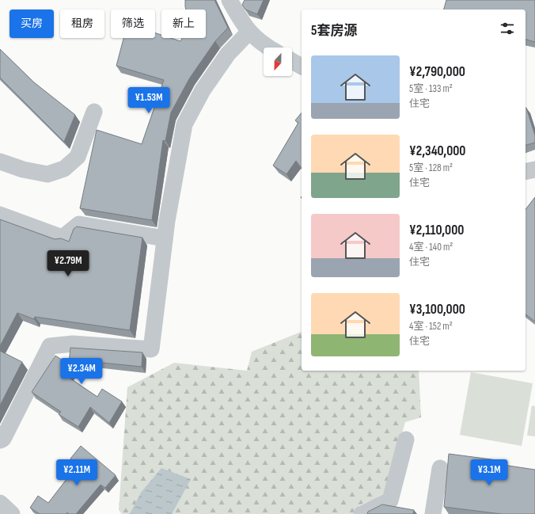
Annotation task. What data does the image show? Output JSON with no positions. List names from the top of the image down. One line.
{"north":"bottom","page":{"chip":["买房","租房","筛选","新上"],"heading":"5套房源","list":[{"name":"¥2,790,000","note":"5室 · 133 m² · 住宅"},{"name":"¥2,340,000","note":"5室 · 128 m² · 住宅"},{"name":"¥2,110,000","note":"4室 · 140 m² · 住宅"},{"name":"¥3,100,000","note":"4室 · 152 m² · 住宅"}],"price":["¥1.53M","¥2.79M","¥2.34M","¥2.11M","¥3.1M"]}}
